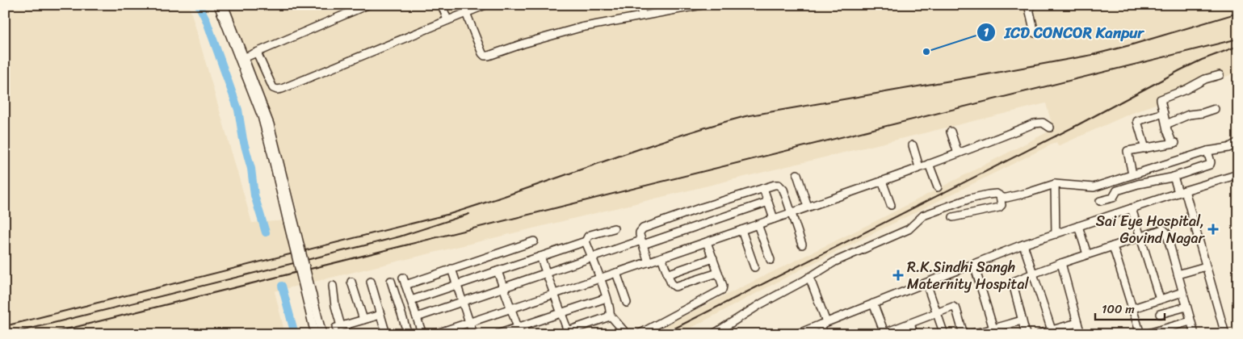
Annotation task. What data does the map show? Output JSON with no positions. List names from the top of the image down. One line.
{"places":{"other":["ICD CONCOR Kanpur"],"health":["Sai Eye Hospital, Govind Nagar","R.K.Sindhi Sangh Maternity Hospital"]},"scale_bar":"100 m"}
